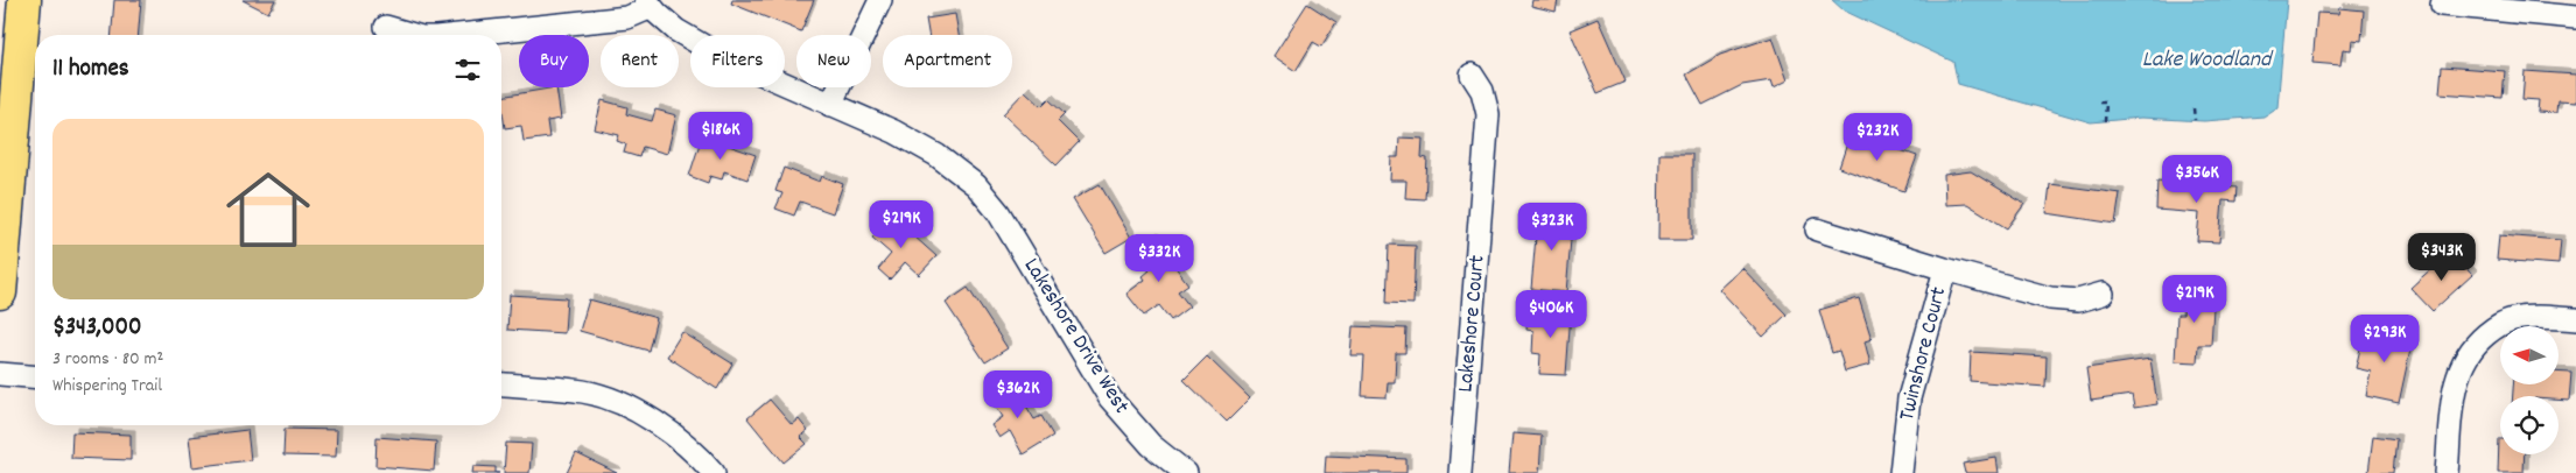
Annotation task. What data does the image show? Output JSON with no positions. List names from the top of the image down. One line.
{"streets":{"street":["Lakeshore Court","Lakeshore Drive West","Twinshore Court"]},"water":["Lake Woodland"],"north":"left","page":{"chip":["Buy","Rent","Filters","New","Apartment"],"heading":"11 homes","list":[{"name":"$343,000","note":"3 rooms · 80 m² · Whispering Trail"}],"price":["$186K","$232K","$356K","$219K","$323K","$343K","$332K","$219K","$406K","$293K","$362K"]}}
